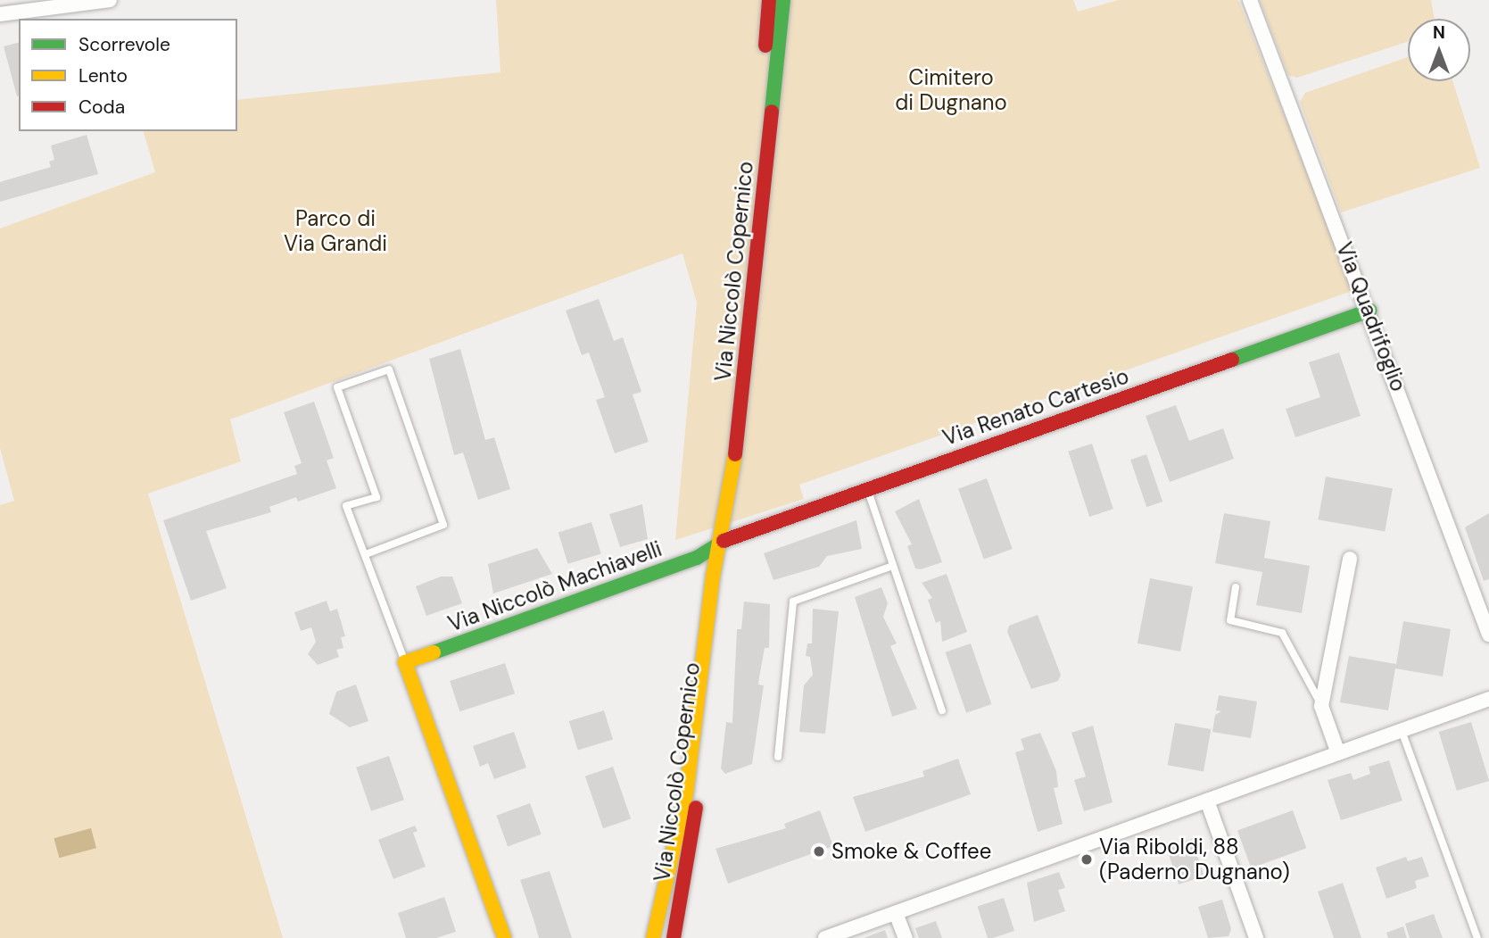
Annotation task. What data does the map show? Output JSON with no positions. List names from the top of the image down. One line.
{"streets":{"street":["Via Niccolò Copernico","Via Quadrifoglio","Via Renato Cartesio","Via Niccolò Machiavelli"]},"crossings":[["Via Niccolò Copernico","Via Renato Cartesio"],["Via Niccolò Copernico","Via Niccolò Machiavelli"],["Via Quadrifoglio","Via Renato Cartesio"],["Via Renato Cartesio","Via Niccolò Machiavelli"]],"parks":["Cimitero di Dugnano","Parco di Via Grandi"],"places":["Smoke & Coffee","Via Riboldi, 88 (Paderno Dugnano)"],"legend":["Scorrevole","Lento","Coda"],"north":"top"}
